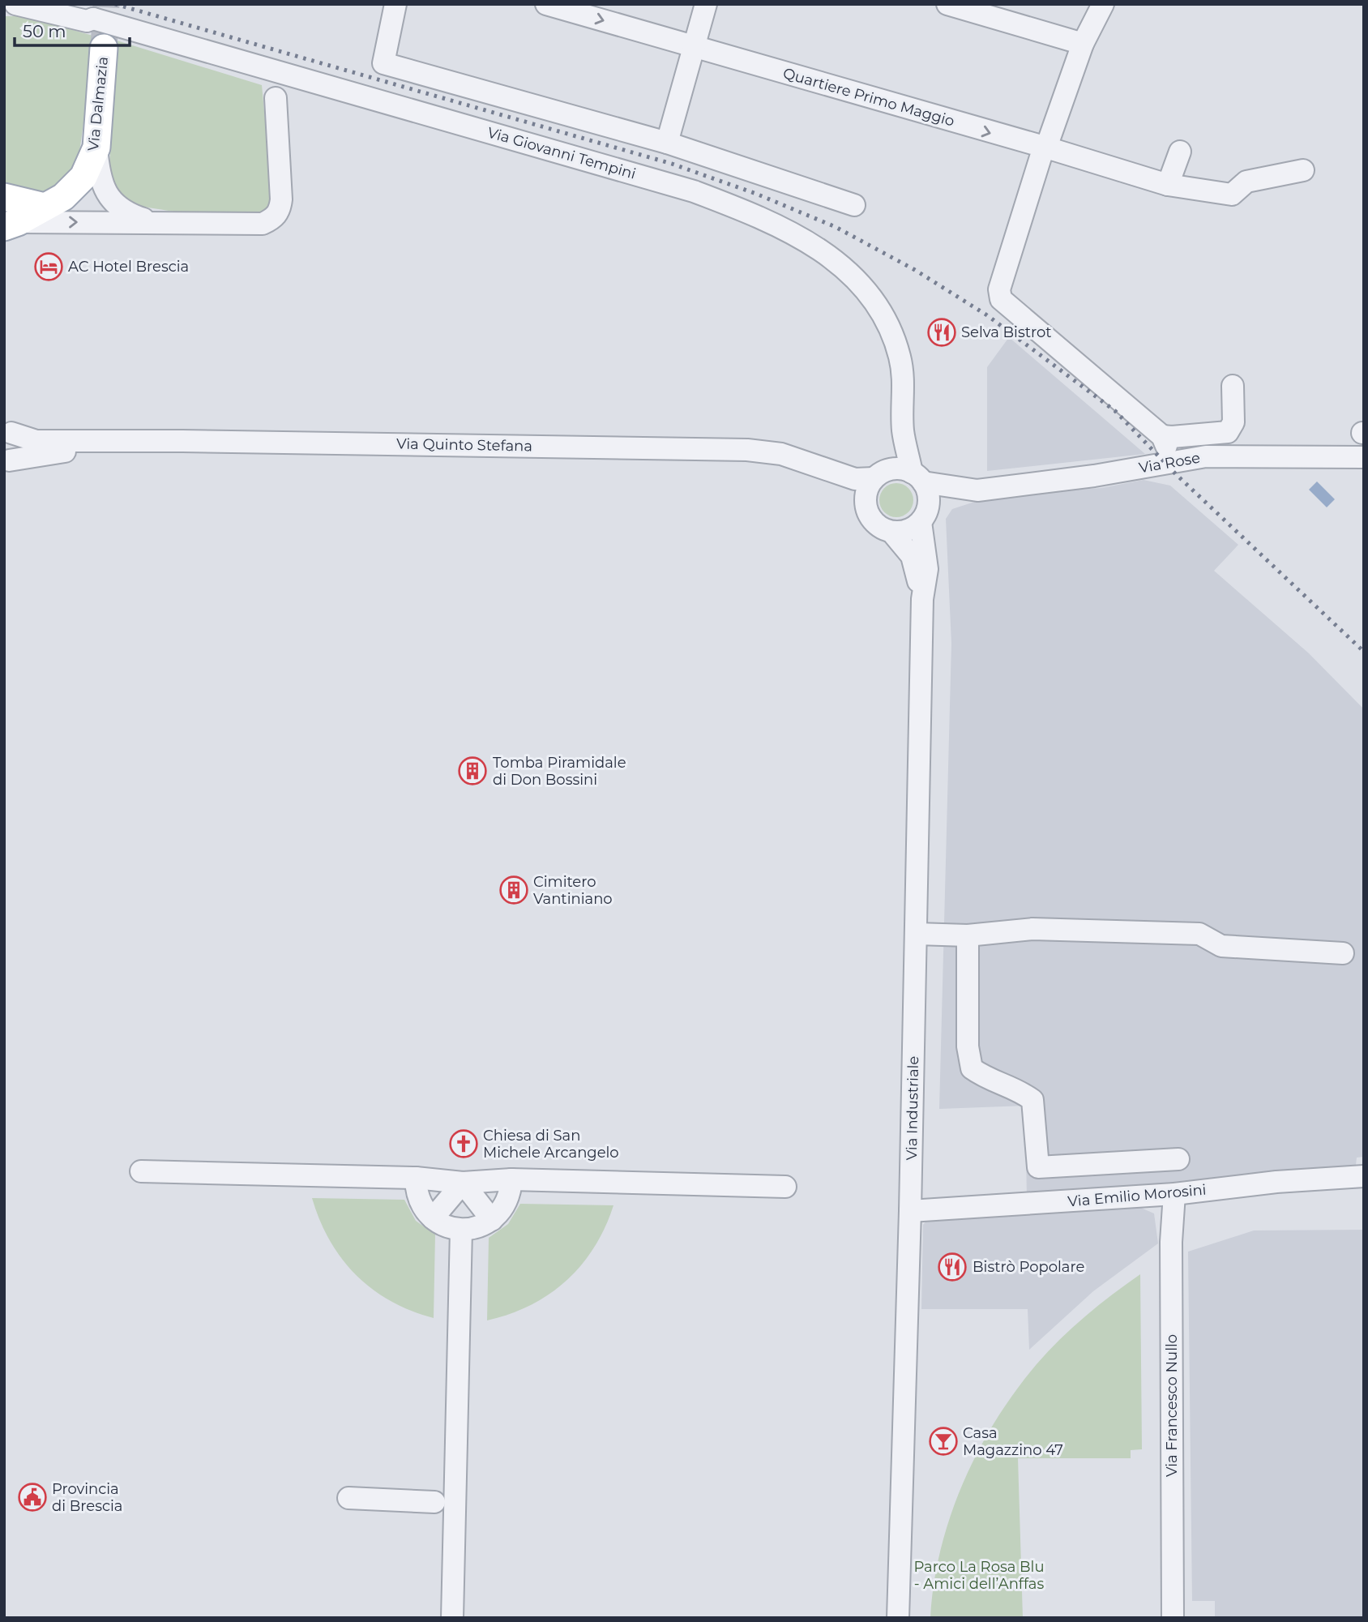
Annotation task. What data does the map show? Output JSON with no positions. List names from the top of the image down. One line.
{"streets":{"main road":["Via Dalmazia"],"street":["Quartiere Primo Maggio","Via Giovanni Tempini","Via Quinto Stefana","Via Rose","Via Industriale","Via Emilio Morosini","Via Francesco Nullo"]},"crossings":[["Via Giovanni Tempini","Via Quinto Stefana"],["Via Giovanni Tempini","Via Rose"],["Via Giovanni Tempini","Via Industriale"],["Via Quinto Stefana","Via Rose"],["Via Quinto Stefana","Via Industriale"],["Via Rose","Via Industriale"],["Via Industriale","Via Emilio Morosini"],["Via Emilio Morosini","Via Francesco Nullo"]],"parks":["Parco La Rosa Blu - Amici dell’Anffas"],"places":{"hotel":["AC Hotel Brescia"],"restaurant":["Selva Bistrot","Bistrò Popolare"],"building":["Tomba Piramidale di Don Bossini","Cimitero Vantiniano"],"church":["Chiesa di San Michele Arcangelo"],"bar":["Casa Magazzino 47"],"public building":["Provincia di Brescia"]},"scale_bar":"50 m"}
